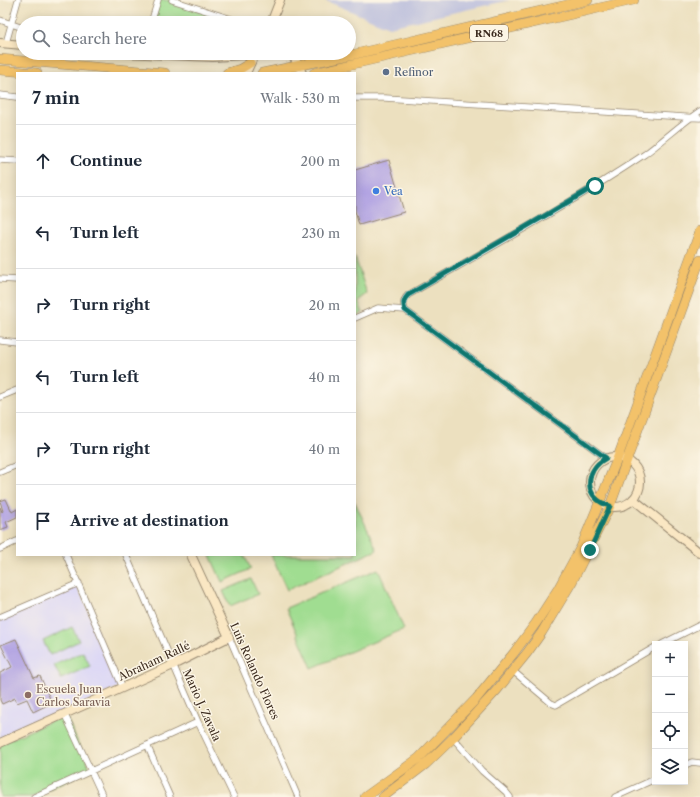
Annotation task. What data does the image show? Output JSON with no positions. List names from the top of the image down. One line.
{"streets":{"main road":["RN68"],"street":["Abraham Rallé","Luis Rolando Flores","Mario J. Zavala"]},"crossings":[["Abraham Rallé","Luis Rolando Flores"],["Abraham Rallé","Mario J. Zavala"]],"places":["Refinor","Vea","Escuela Juan Carlos Saravia"],"page":{"search":"Search here","heading":["7 min","Walk · 530 m"],"list":[["Continue","200 m"],["Turn left","230 m"],["Turn right","20 m"],["Turn left","40 m"],["Turn right","40 m"],"Arrive at destination"],"map_buttons":["+","−"]}}
